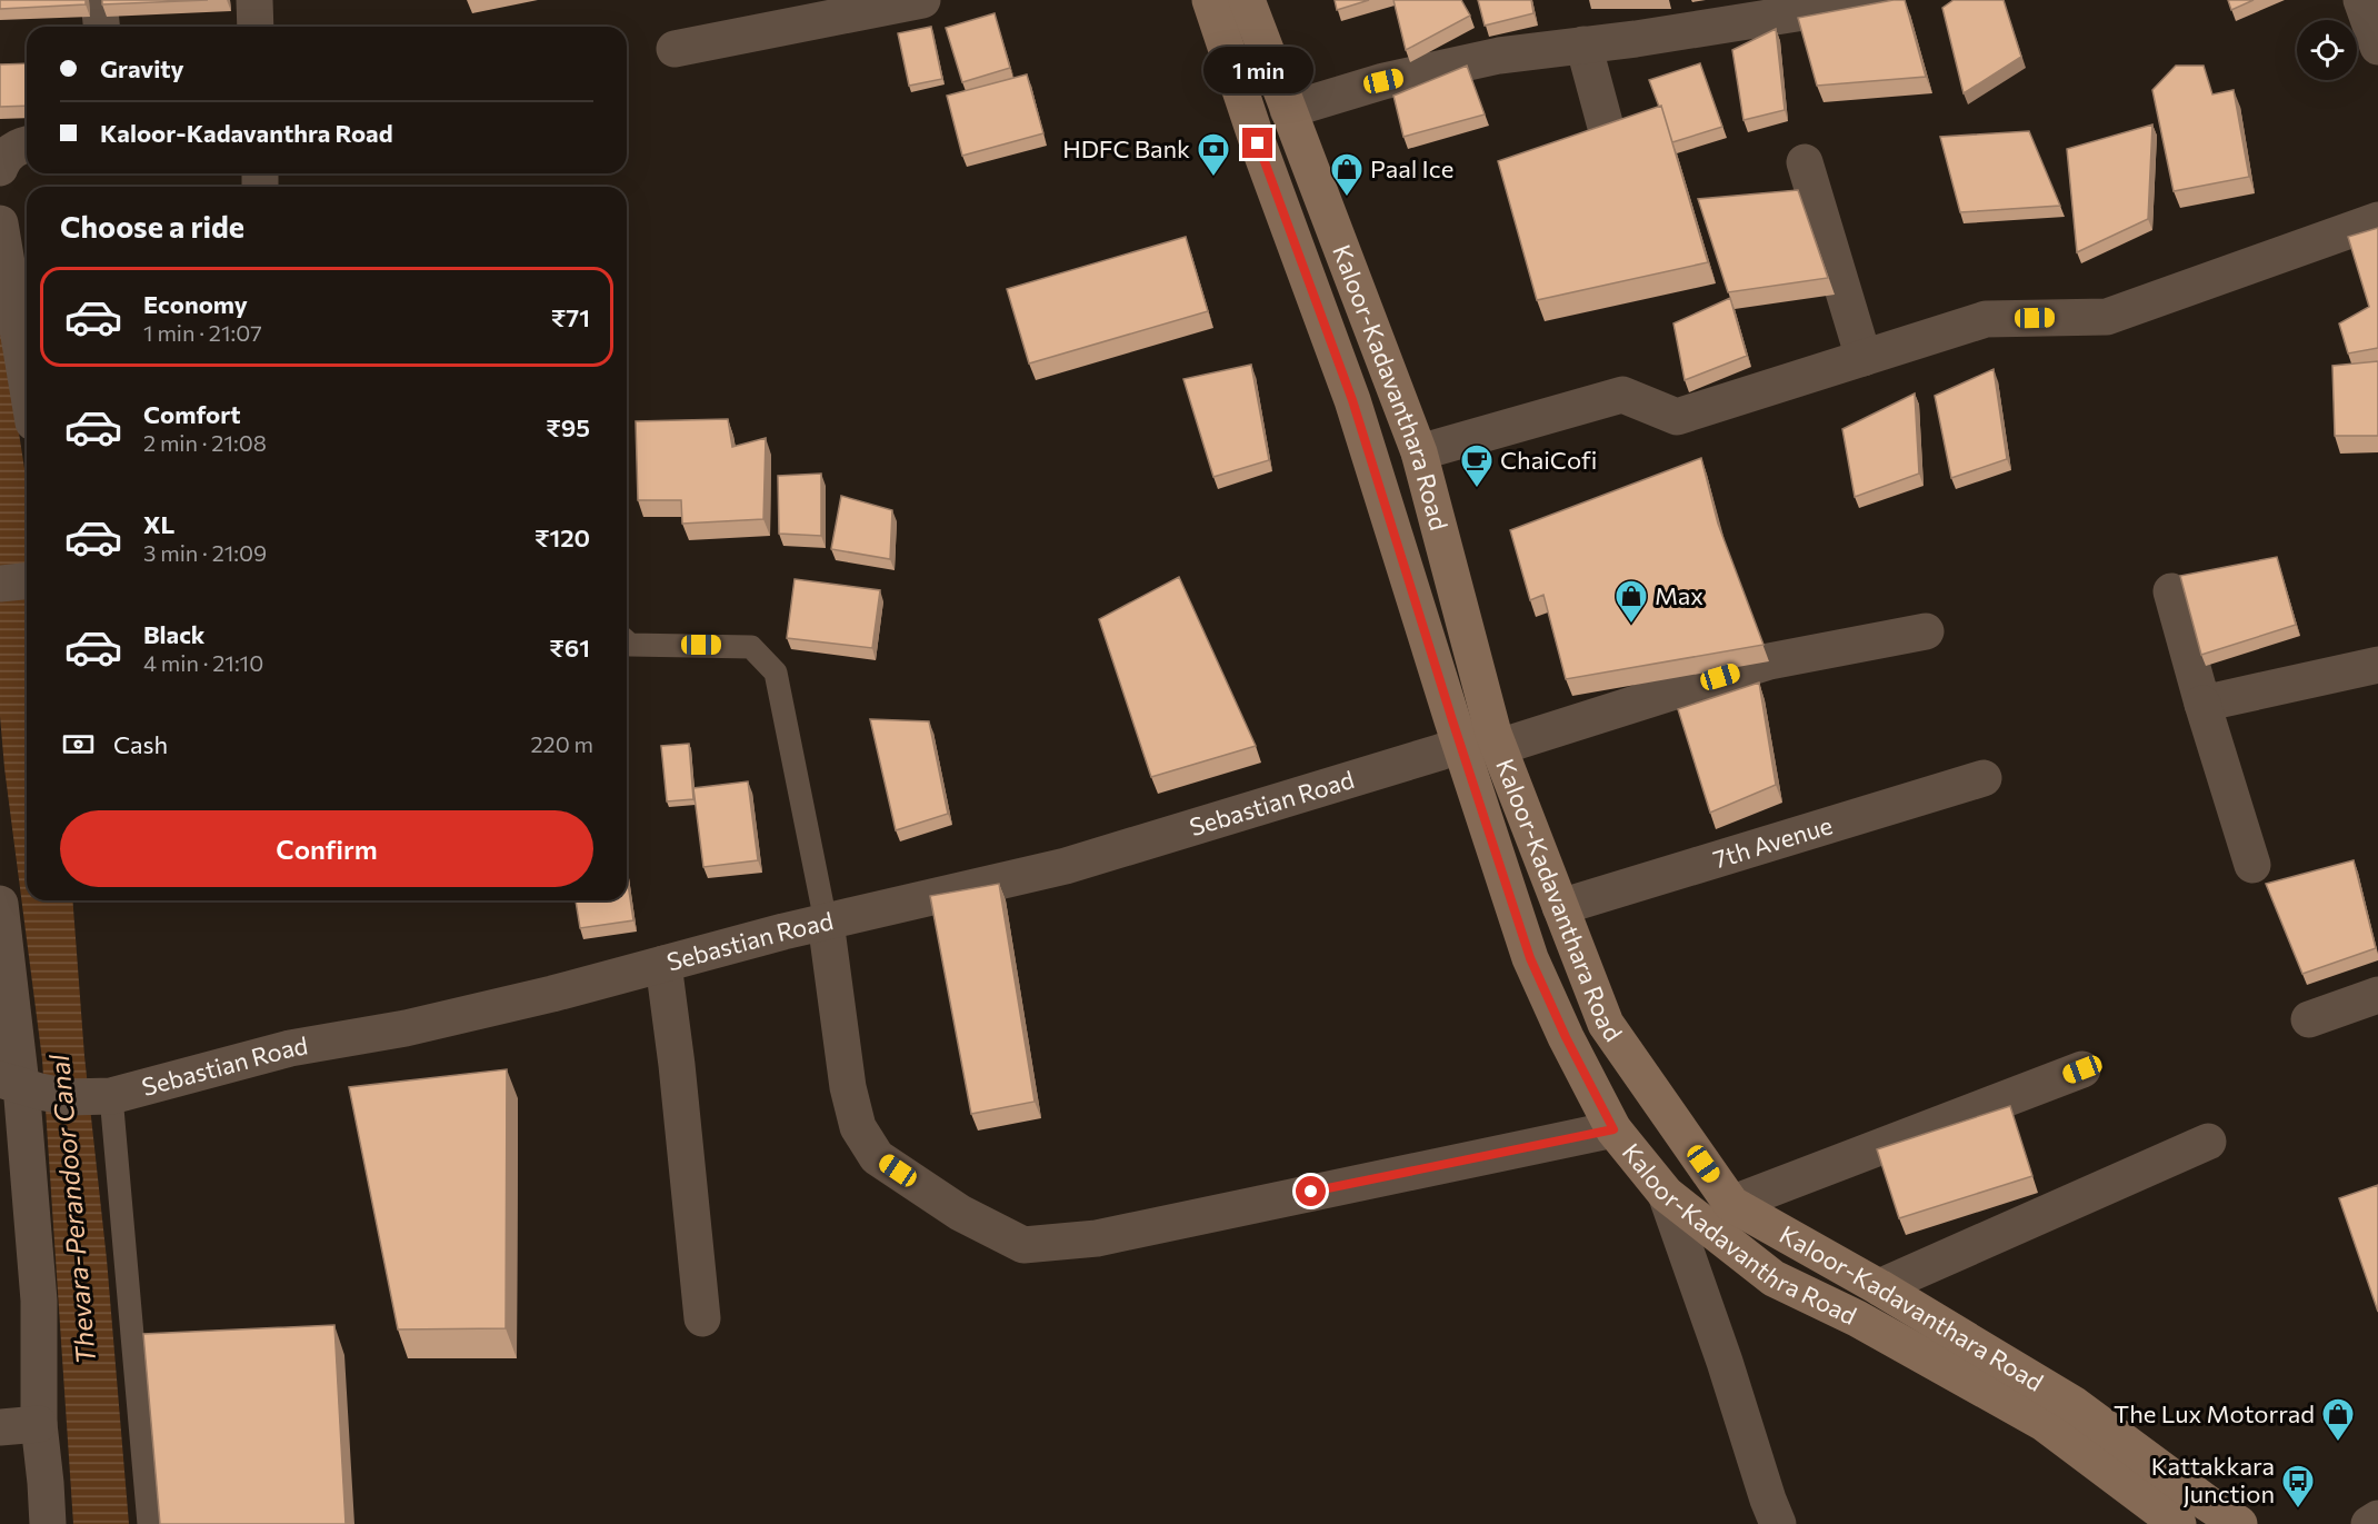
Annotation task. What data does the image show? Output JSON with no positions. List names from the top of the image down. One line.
{"streets":{"main road":["Kaloor-Kadavanthara Road","Kaloor-Kadavanthra Road"],"street":["Sebastian Road","7th Avenue"]},"crossings":[["Kaloor-Kadavanthara Road","Sebastian Road"],["Kaloor-Kadavanthara Road","7th Avenue"],["Kaloor-Kadavanthara Road","Kaloor-Kadavanthra Road"],["Sebastian Road","Kaloor-Kadavanthra Road"]],"water":["Thevara-Perandoor Canal"],"places":{"bank":["HDFC Bank"],"shop":["Paal Ice","Max","The Lux Motorrad"],"cafe":["ChaiCofi"],"bus stop":["Kattakkara Junction"]},"page":{"banner":["Gravity","Kaloor-Kadavanthra Road"],"bubble":"1 min","heading":"Choose a ride","list":[{"name":"Economy","note":"1 min · 21:07","value":"₹71"},{"name":"Comfort","note":"2 min · 21:08","value":"₹95"},{"name":"XL","note":"3 min · 21:09","value":"₹120"},{"name":"Black","note":"4 min · 21:10","value":"₹61"}],"pay":["Cash","220 m"],"buttons":"Confirm"}}
